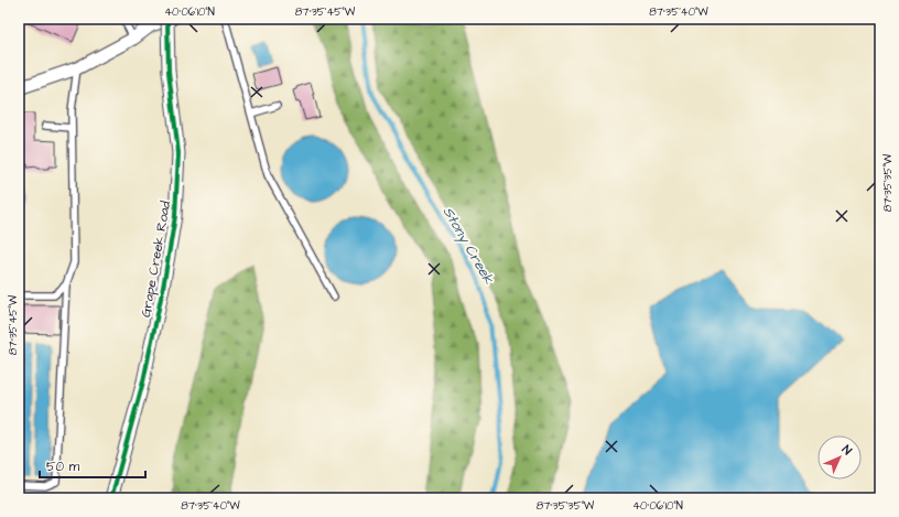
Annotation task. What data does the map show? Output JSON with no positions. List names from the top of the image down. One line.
{"streets":{"street":["Grape Creek Road"]},"water":["Stony Creek"],"scale_bar":"50 m","north":"top right","coordinates":["40°06'10\"N","87°35'45\"W","87°35'40\"W","87°35'35\"W"]}
